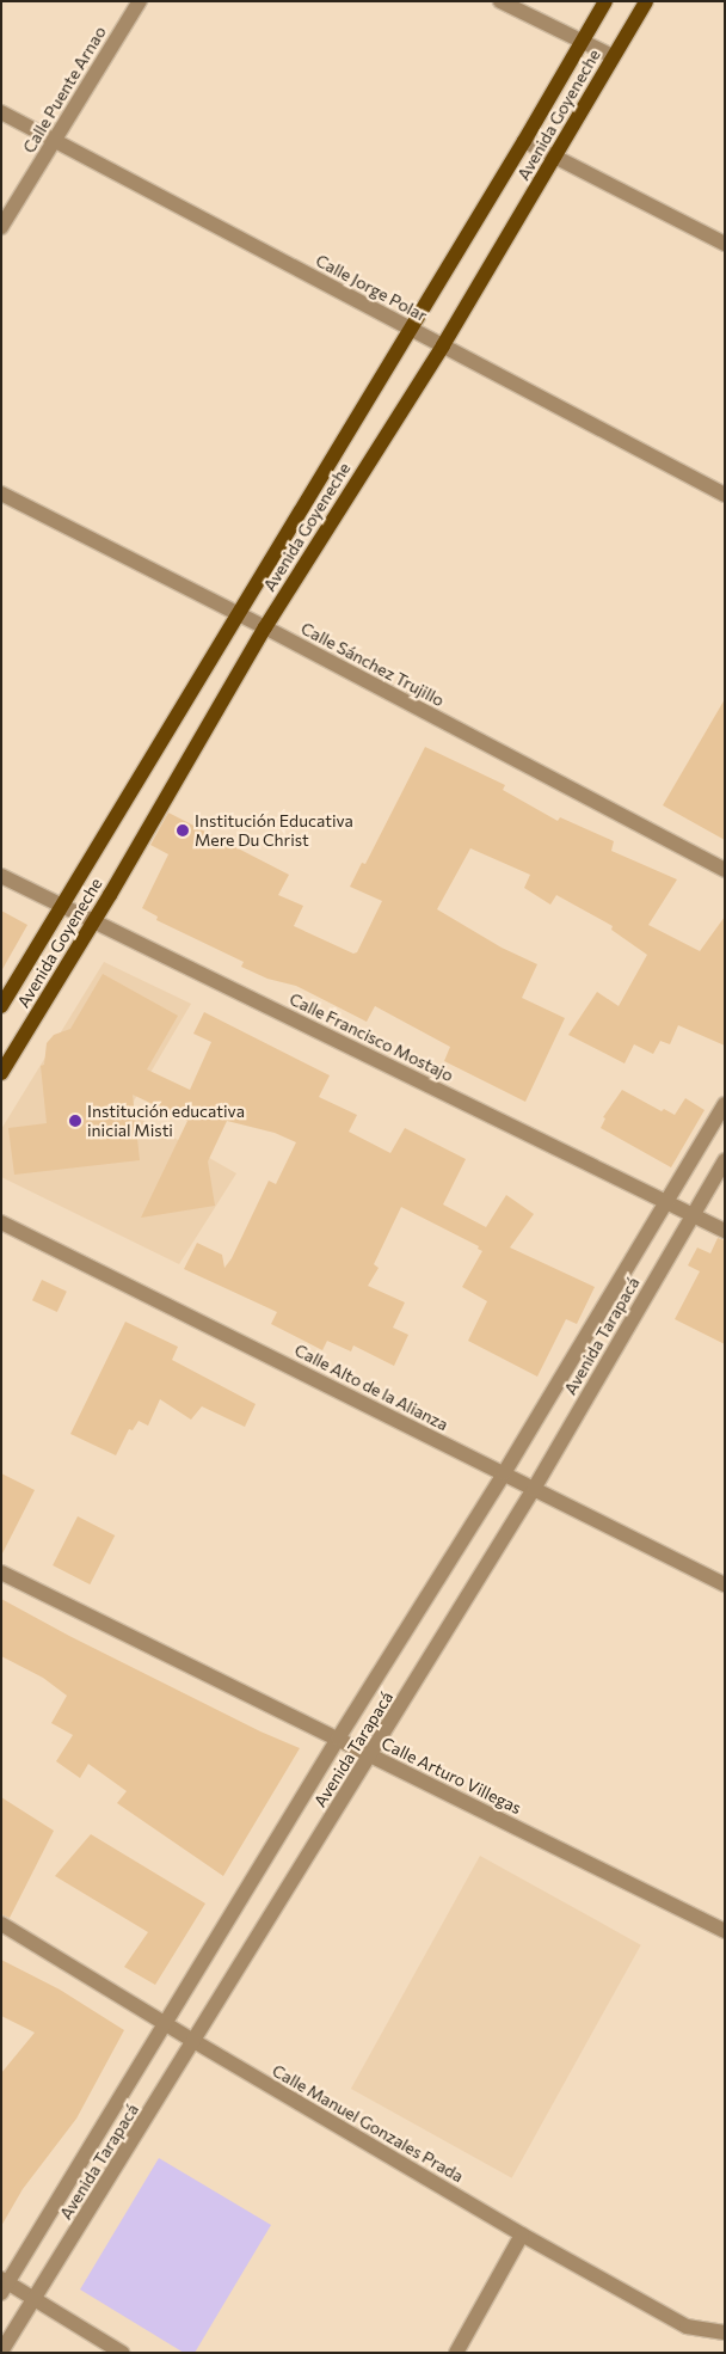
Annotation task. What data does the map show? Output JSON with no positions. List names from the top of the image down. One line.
{"streets":{"main road":["Avenida Goyeneche"],"street":["Calle Puente Arnao","Calle Jorge Polar","Calle Sánchez Trujillo","Calle Francisco Mostajo","Avenida Tarapacá","Calle Alto de la Alianza","Calle Arturo Villegas","Calle Manuel Gonzales Prada"]},"crossings":[["Calle Puente Arnao","Calle Jorge Polar"],["Avenida Goyeneche","Calle Jorge Polar"],["Avenida Goyeneche","Calle Sánchez Trujillo"],["Avenida Goyeneche","Calle Francisco Mostajo"],["Calle Francisco Mostajo","Avenida Tarapacá"],["Avenida Tarapacá","Calle Alto de la Alianza"],["Avenida Tarapacá","Calle Arturo Villegas"],["Avenida Tarapacá","Calle Manuel Gonzales Prada"]],"places":["Institución Educativa Mere Du Christ","Institución educativa inicial Misti"]}
